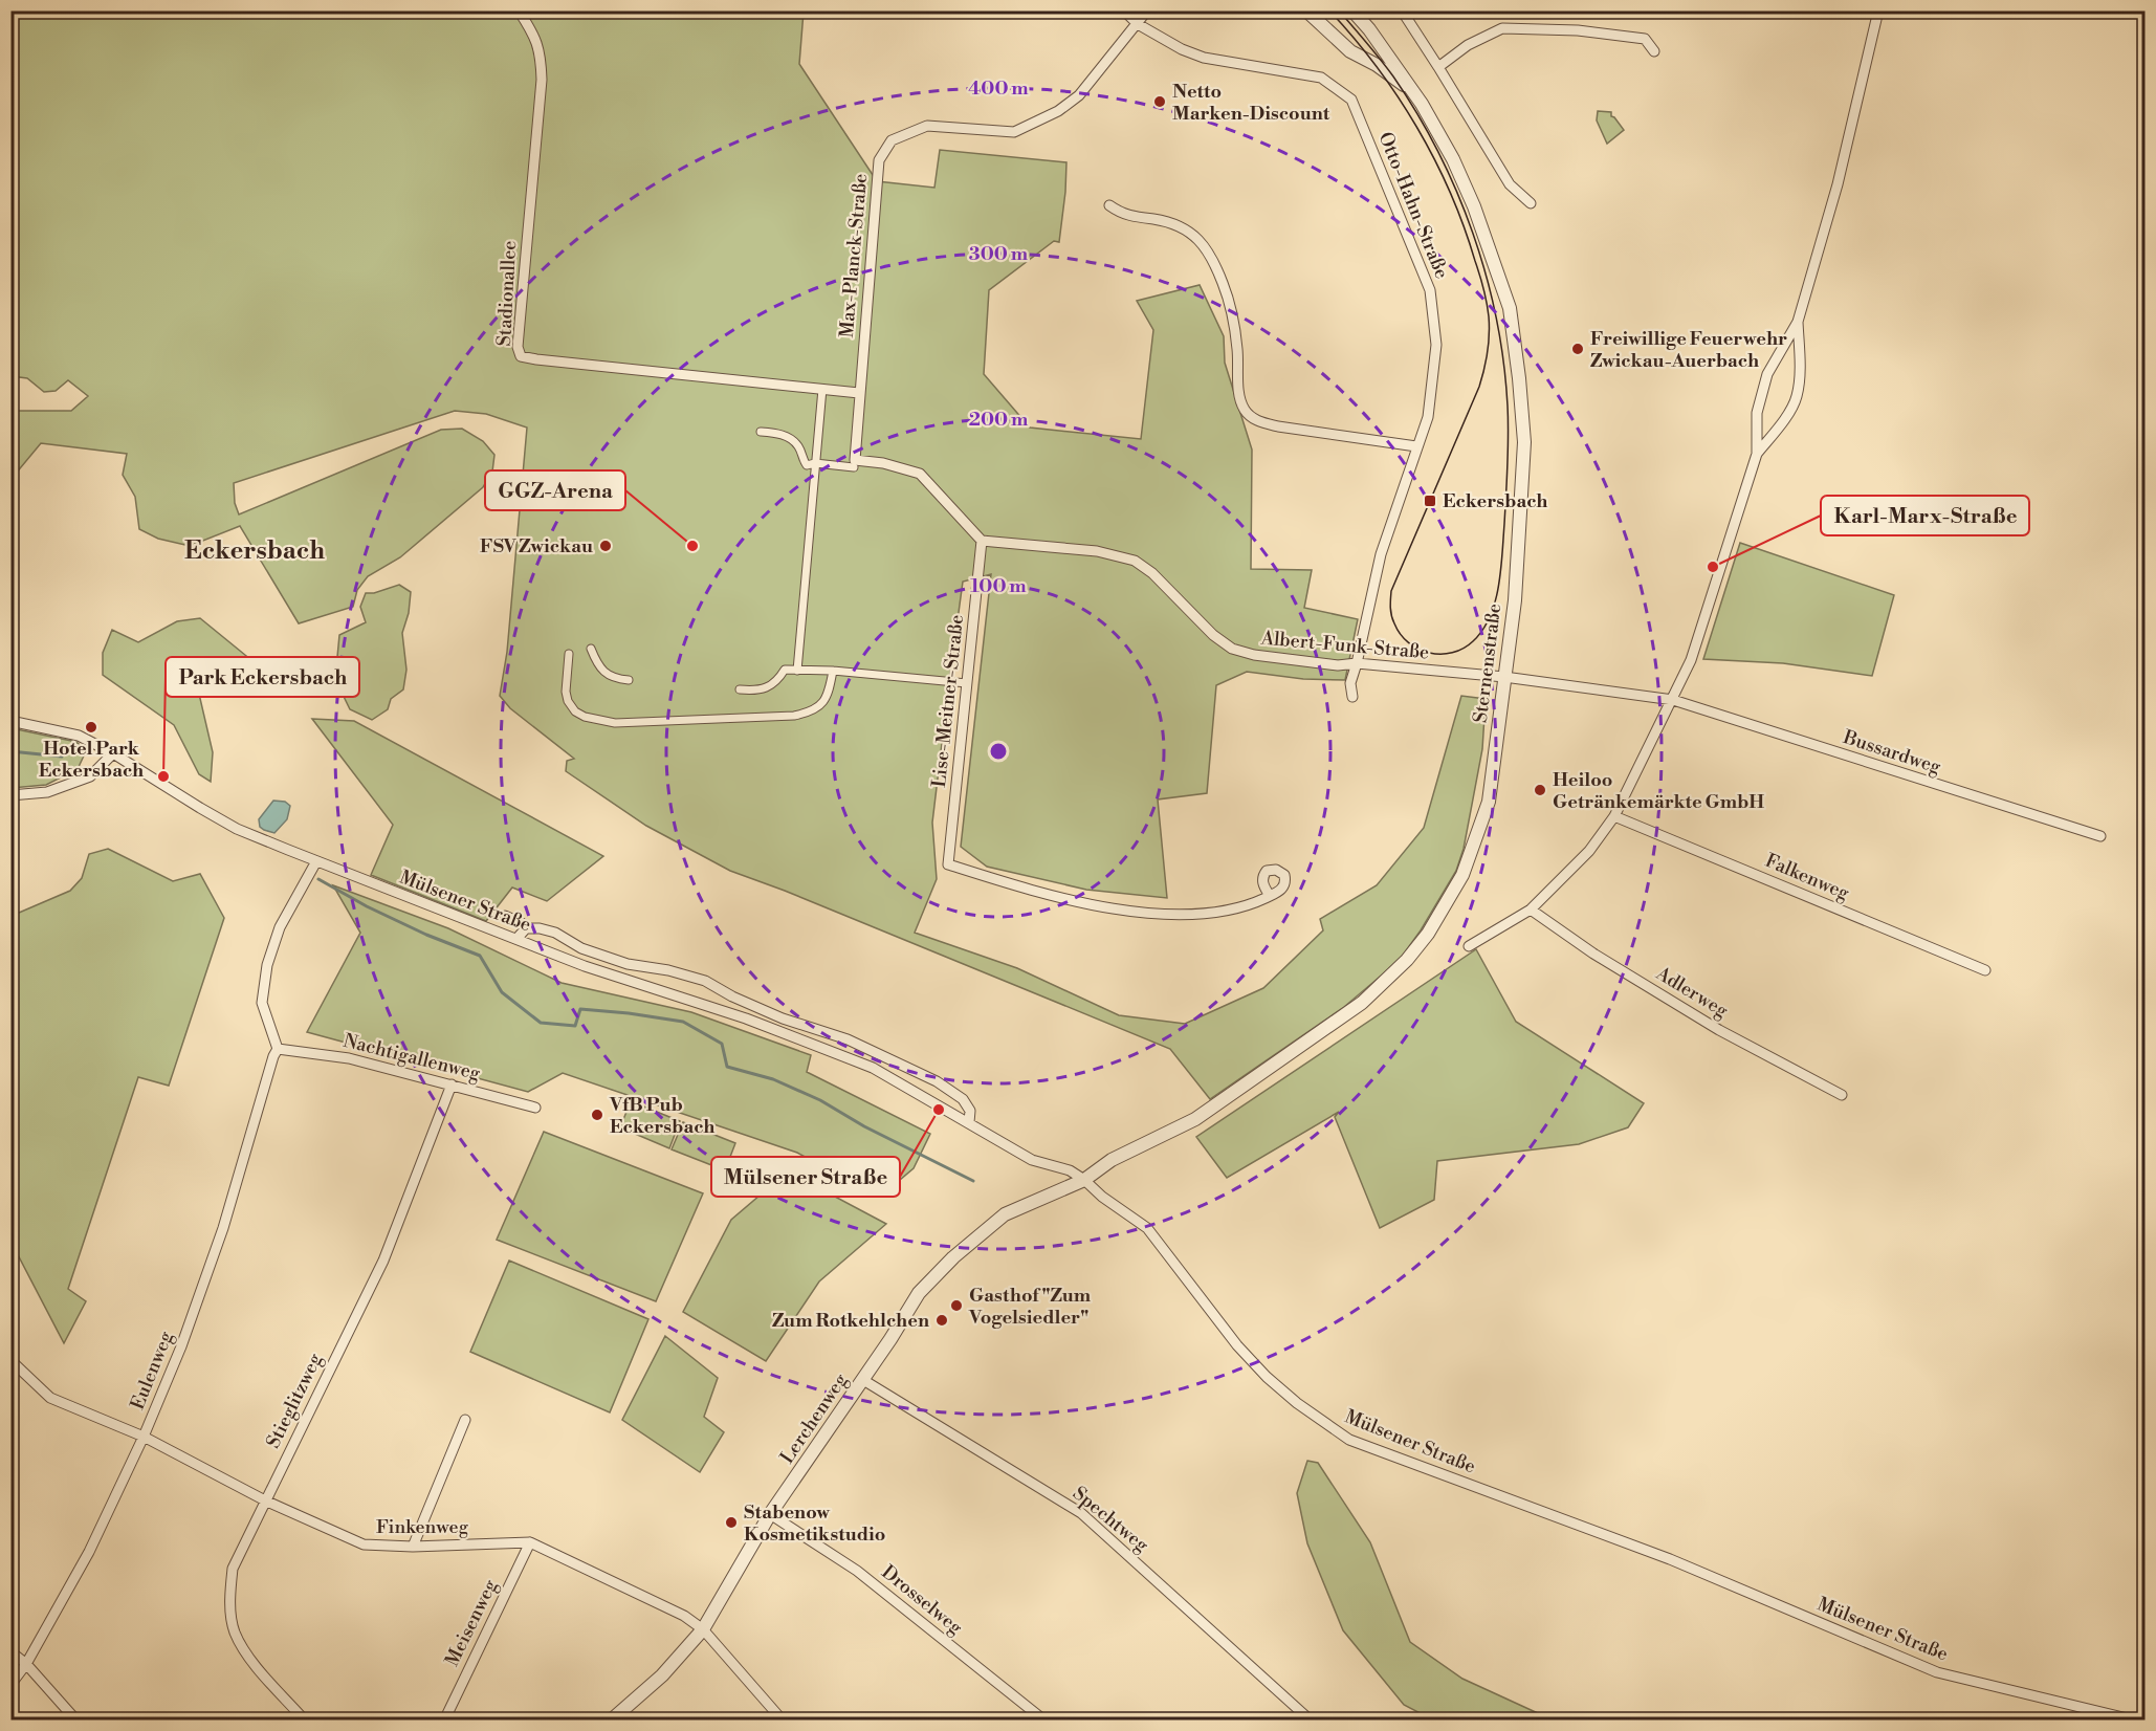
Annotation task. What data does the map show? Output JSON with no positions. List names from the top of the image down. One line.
{"streets":{"street":["Otto-Hahn-Straße","Max-Planck-Straße","Stadionallee","Albert-Funk-Straße","Sternenstraße","Lise-Meitner-Straße","Bussardweg","Falkenweg","Mülsener Straße","Adlerweg","Nachtigallenweg","Eulenweg","Stieglitzweg","Lerchenweg","Spechtweg","Finkenweg","Drosselweg","Meisenweg"]},"crossings":[["Otto-Hahn-Straße","Max-Planck-Straße"],["Otto-Hahn-Straße","Albert-Funk-Straße"],["Max-Planck-Straße","Stadionallee"],["Albert-Funk-Straße","Sternenstraße"],["Albert-Funk-Straße","Lise-Meitner-Straße"],["Albert-Funk-Straße","Bussardweg"],["Sternenstraße","Mülsener Straße"],["Sternenstraße","Lerchenweg"],["Mülsener Straße","Lerchenweg"],["Nachtigallenweg","Eulenweg"],["Nachtigallenweg","Stieglitzweg"],["Eulenweg","Finkenweg"],["Stieglitzweg","Finkenweg"],["Lerchenweg","Spechtweg"],["Lerchenweg","Finkenweg"],["Lerchenweg","Drosselweg"],["Finkenweg","Meisenweg"]],"districts":["Eckersbach"],"places":{"other":["Netto Marken-Discount","Freiwillige Feuerwehr Zwickau-Auerbach","FSV Zwickau","GGZ-Arena","Karl-Marx-Straße","Hotel Park Eckersbach","Park Eckersbach","Heiloo Getränkemärkte GmbH","Mülsener Straße","VfB Pub Eckersbach","Gasthof \"Zum Vogelsiedler\"","Zum Rotkehlchen","Stabenow Kosmetikstudio"],"transit":["Eckersbach"]},"rings":["400 m","300 m","200 m","100 m"]}
